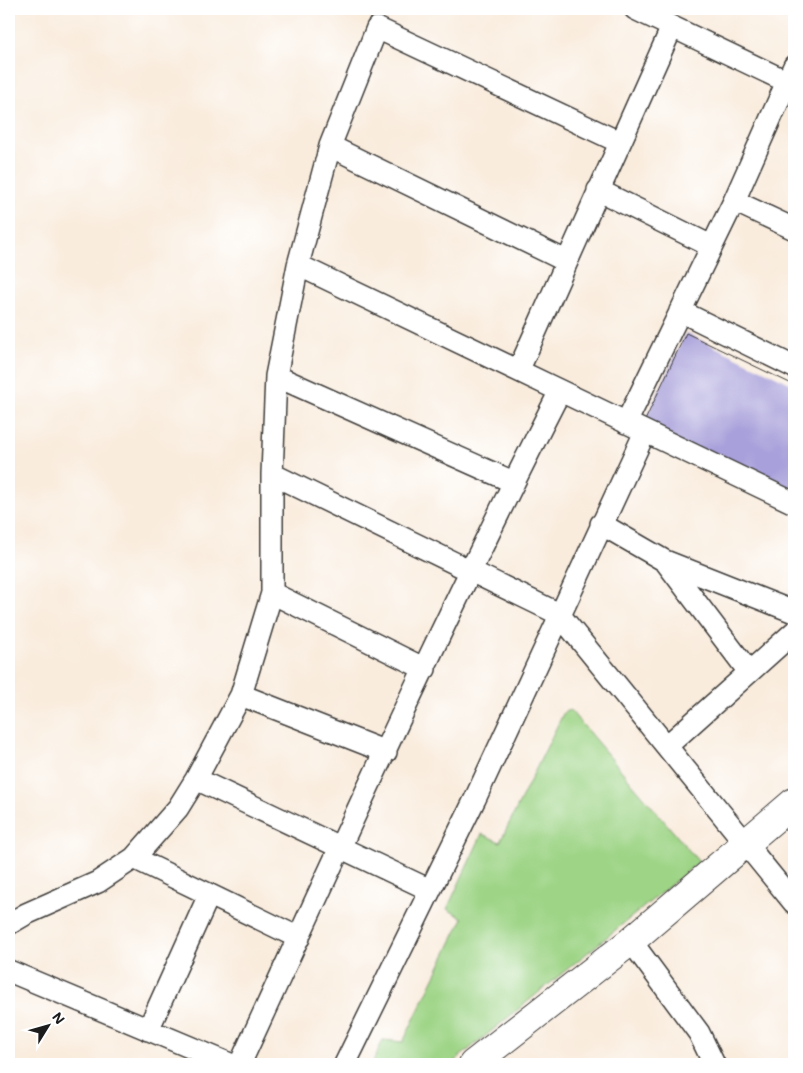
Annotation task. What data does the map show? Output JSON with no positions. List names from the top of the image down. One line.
{"north":"top right"}
